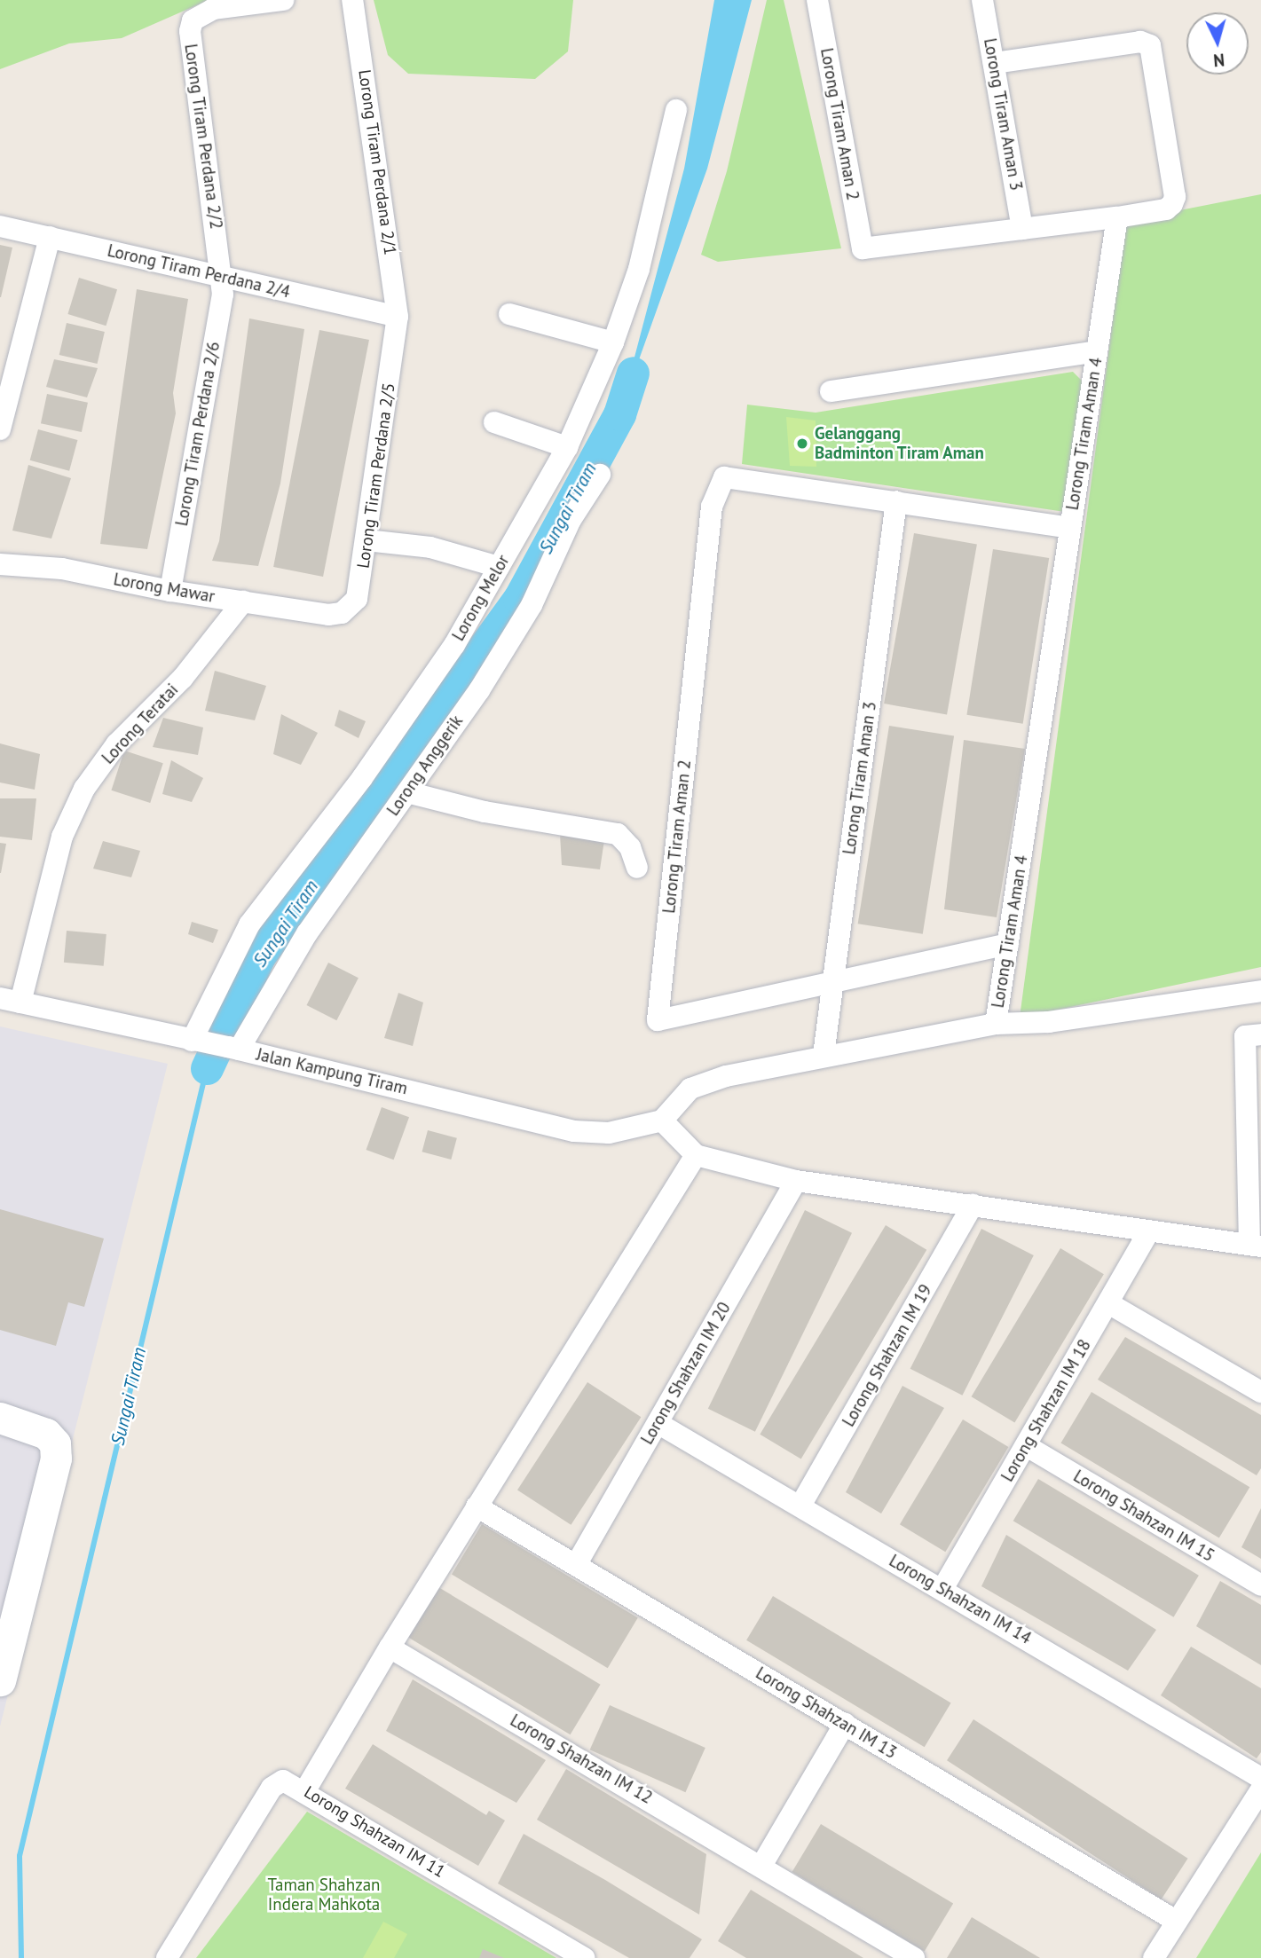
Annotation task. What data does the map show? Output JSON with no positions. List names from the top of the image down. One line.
{"streets":{"street":["Lorong Tiram Aman 3","Lorong Tiram Aman 2","Lorong Tiram Perdana 2/2","Lorong Tiram Perdana 2/1","Lorong Tiram Perdana 2/4","Lorong Tiram Perdana 2/6","Lorong Tiram Aman 4","Lorong Tiram Perdana 2/5","Lorong Mawar","Lorong Melor","Lorong Teratai","Lorong Anggerik","Jalan Kampung Tiram","Lorong Shahzan IM 19","Lorong Shahzan IM 20","Lorong Shahzan IM 18","Lorong Shahzan IM 15","Lorong Shahzan IM 14","Lorong Shahzan IM 13","Lorong Shahzan IM 12","Lorong Shahzan IM 11"]},"crossings":[["Lorong Tiram Aman 3","Lorong Tiram Aman 2"],["Lorong Tiram Perdana 2/2","Lorong Tiram Perdana 2/4"],["Lorong Tiram Perdana 2/2","Lorong Tiram Perdana 2/6"],["Lorong Tiram Perdana 2/1","Lorong Tiram Perdana 2/4"],["Lorong Tiram Perdana 2/1","Lorong Tiram Perdana 2/5"],["Lorong Tiram Perdana 2/4","Lorong Tiram Perdana 2/6"],["Lorong Tiram Perdana 2/4","Lorong Tiram Perdana 2/5"],["Lorong Tiram Perdana 2/6","Lorong Mawar"],["Lorong Tiram Perdana 2/5","Lorong Mawar"],["Lorong Mawar","Lorong Teratai"],["Lorong Melor","Jalan Kampung Tiram"],["Lorong Teratai","Jalan Kampung Tiram"],["Lorong Anggerik","Jalan Kampung Tiram"],["Lorong Shahzan IM 19","Lorong Shahzan IM 14"],["Lorong Shahzan IM 20","Lorong Shahzan IM 14"],["Lorong Shahzan IM 20","Lorong Shahzan IM 13"],["Lorong Shahzan IM 18","Lorong Shahzan IM 15"],["Lorong Shahzan IM 18","Lorong Shahzan IM 14"]],"water":["Sungai Tiram"],"parks":["Taman Shahzan Indera Mahkota"],"places":["Gelanggang Badminton Tiram Aman"],"north":"bottom"}
